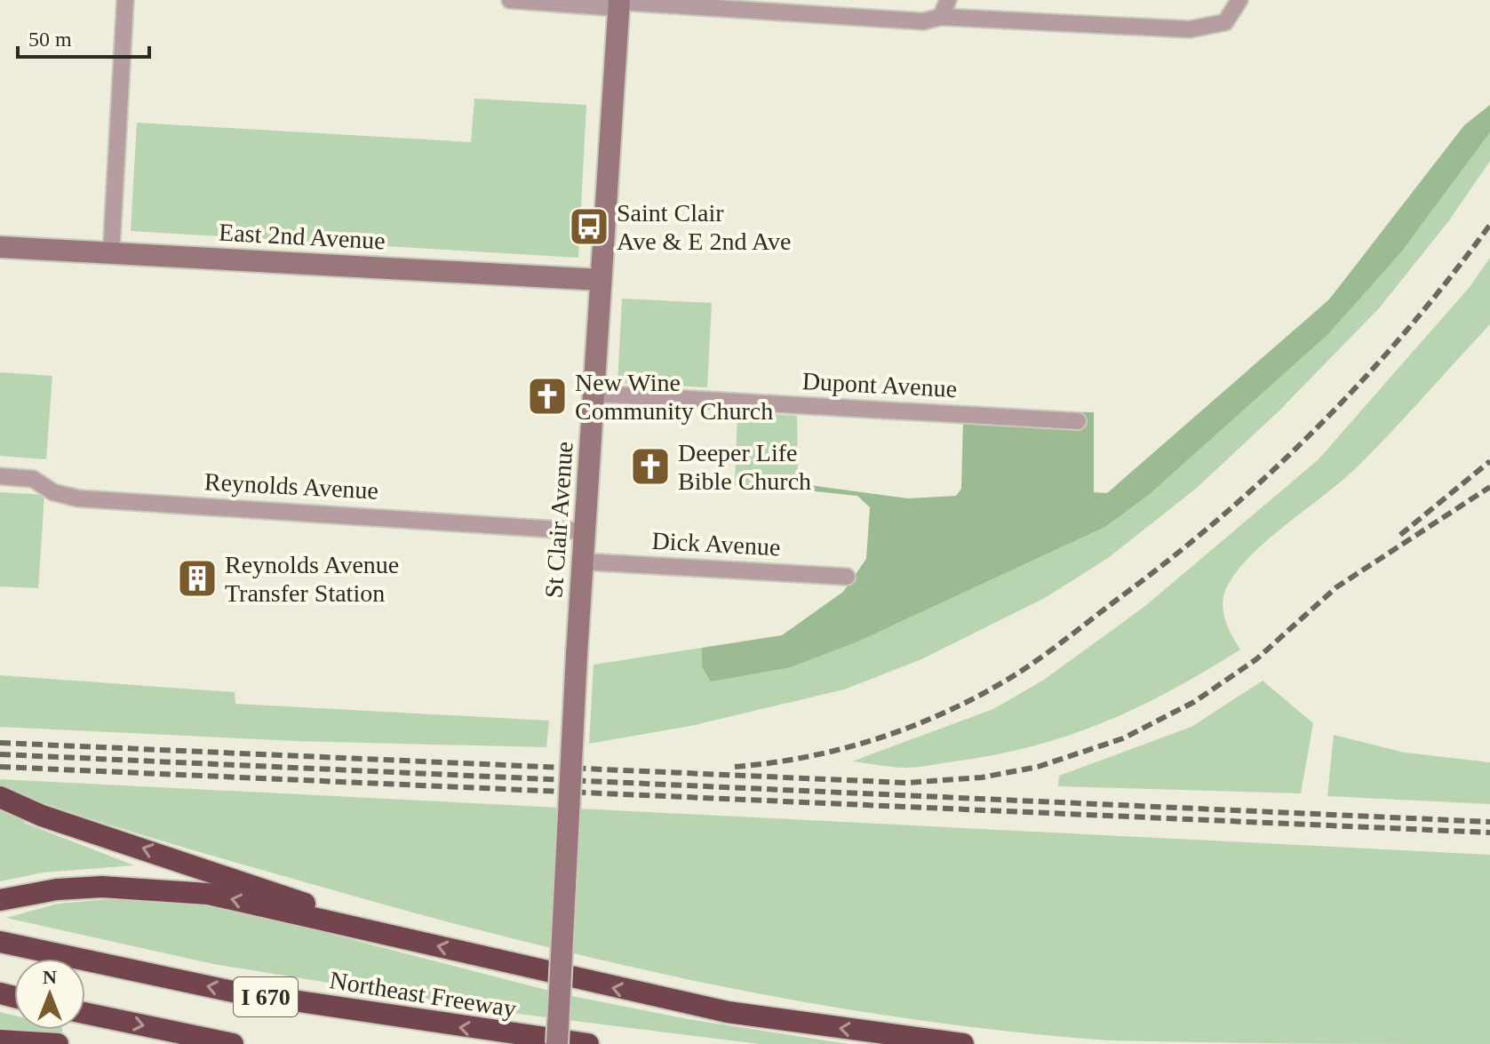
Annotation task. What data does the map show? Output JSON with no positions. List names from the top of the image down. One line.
{"streets":{"highway":["Northeast Freeway","I 670"],"street":["East 2nd Avenue","Dupont Avenue","Reynolds Avenue","St Clair Avenue","Dick Avenue"]},"crossings":[["East 2nd Avenue","St Clair Avenue"],["Dupont Avenue","St Clair Avenue"],["Reynolds Avenue","St Clair Avenue"],["St Clair Avenue","Dick Avenue"]],"places":{"bus stop":["Saint Clair Ave & E 2nd Ave"],"church":["New Wine Community Church","Deeper Life Bible Church"],"building":["Reynolds Avenue Transfer Station"]},"scale_bar":"50 m","north":"top"}
